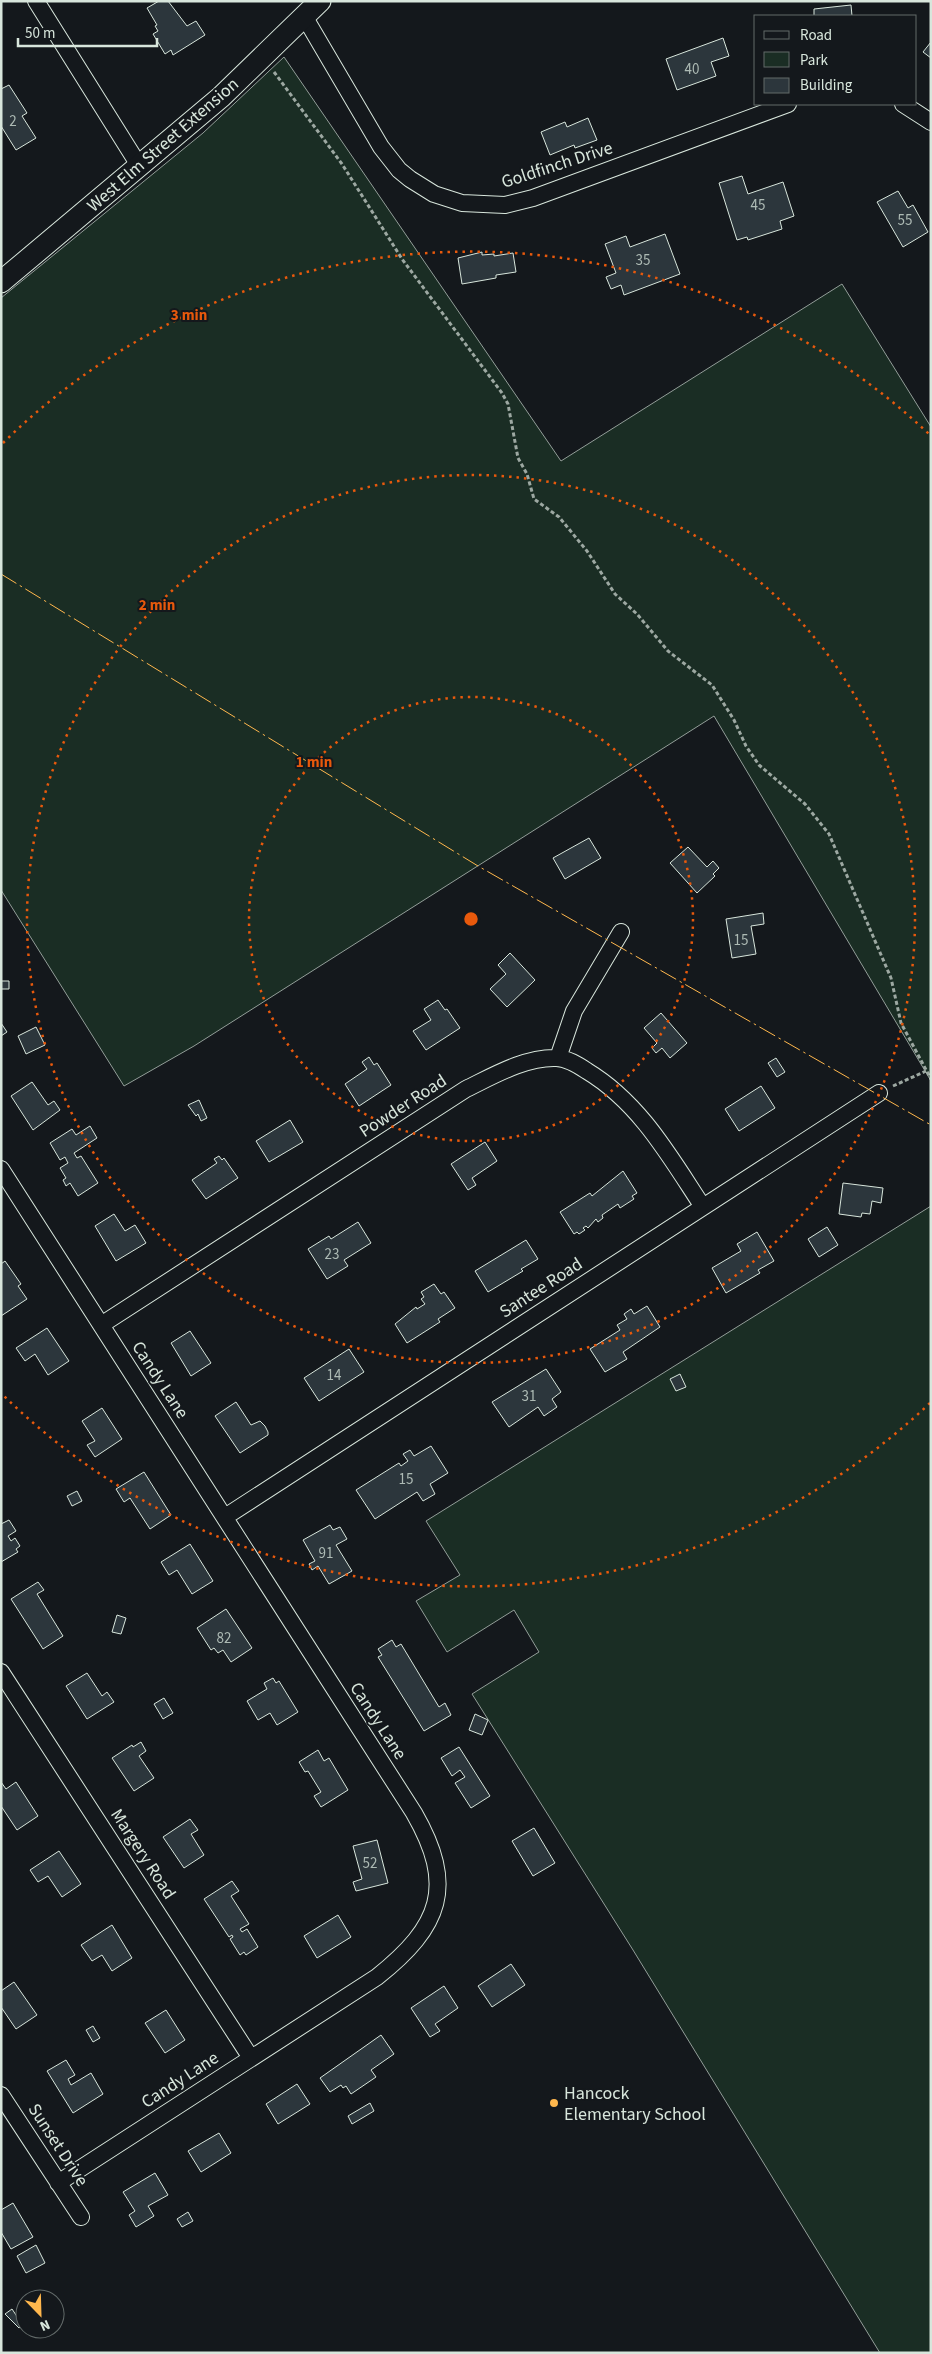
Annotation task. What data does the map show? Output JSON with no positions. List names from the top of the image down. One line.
{"streets":{"street":["West Elm Street Extension","Goldfinch Drive","Powder Road","Santee Road","Candy Lane","Margery Road","Sunset Drive"]},"crossings":[["West Elm Street Extension","Goldfinch Drive"],["Powder Road","Candy Lane"],["Santee Road","Candy Lane"],["Candy Lane","Margery Road"],["Candy Lane","Sunset Drive"]],"places":["Hancock Elementary School"],"house_numbers":["40","2","45","55","35","15","23","14","31","15","91","82","52"],"legend":["Road","Park","Building"],"scale_bar":"50 m","north":"bottom right","rings":["3 min","2 min","1 min"]}
